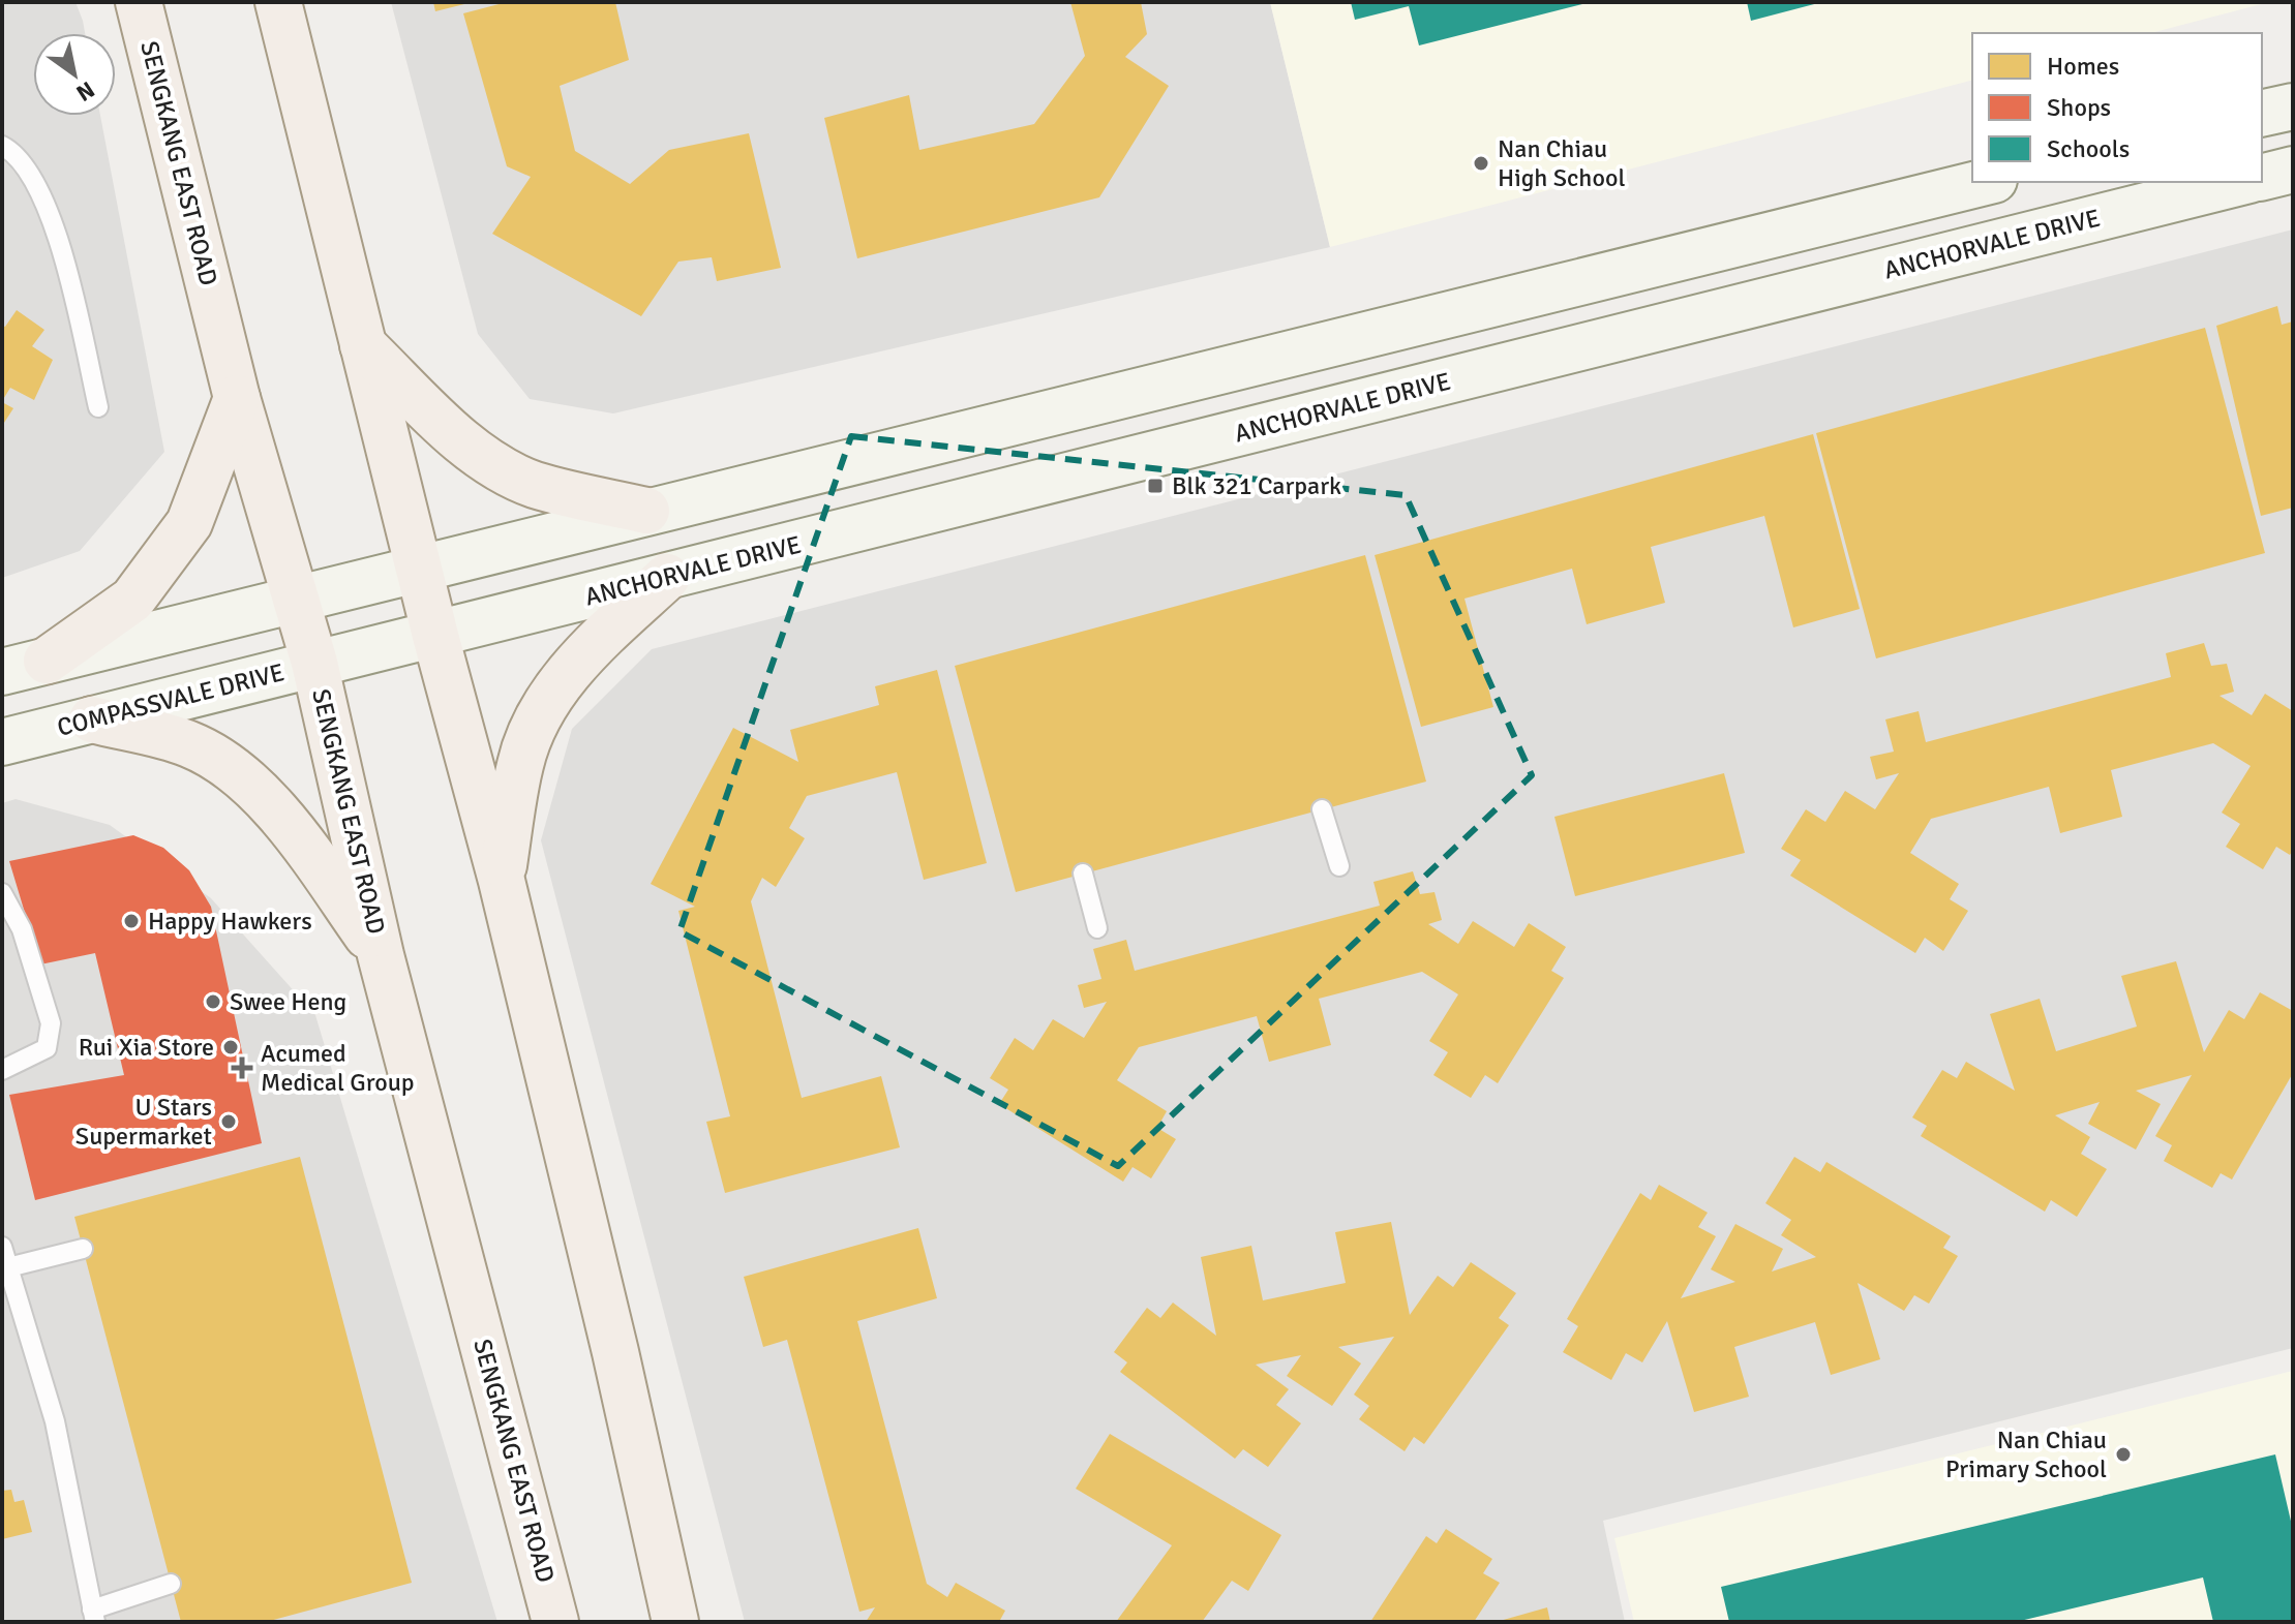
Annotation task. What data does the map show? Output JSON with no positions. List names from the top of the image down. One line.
{"streets":{"main road":["SENGKANG EAST ROAD"],"street":["ANCHORVALE DRIVE","COMPASSVALE DRIVE"]},"crossings":[["SENGKANG EAST ROAD","COMPASSVALE DRIVE"],["ANCHORVALE DRIVE","COMPASSVALE DRIVE"]],"places":{"other":["Nan Chiau High School","Happy Hawkers","Swee Heng","Rui Xia Store","U Stars Supermarket","Nan Chiau Primary School"],"transit":["Blk 321 Carpark"],"health":["Acumed Medical Group"]},"legend":["Homes","Shops","Schools"],"north":"bottom right"}
